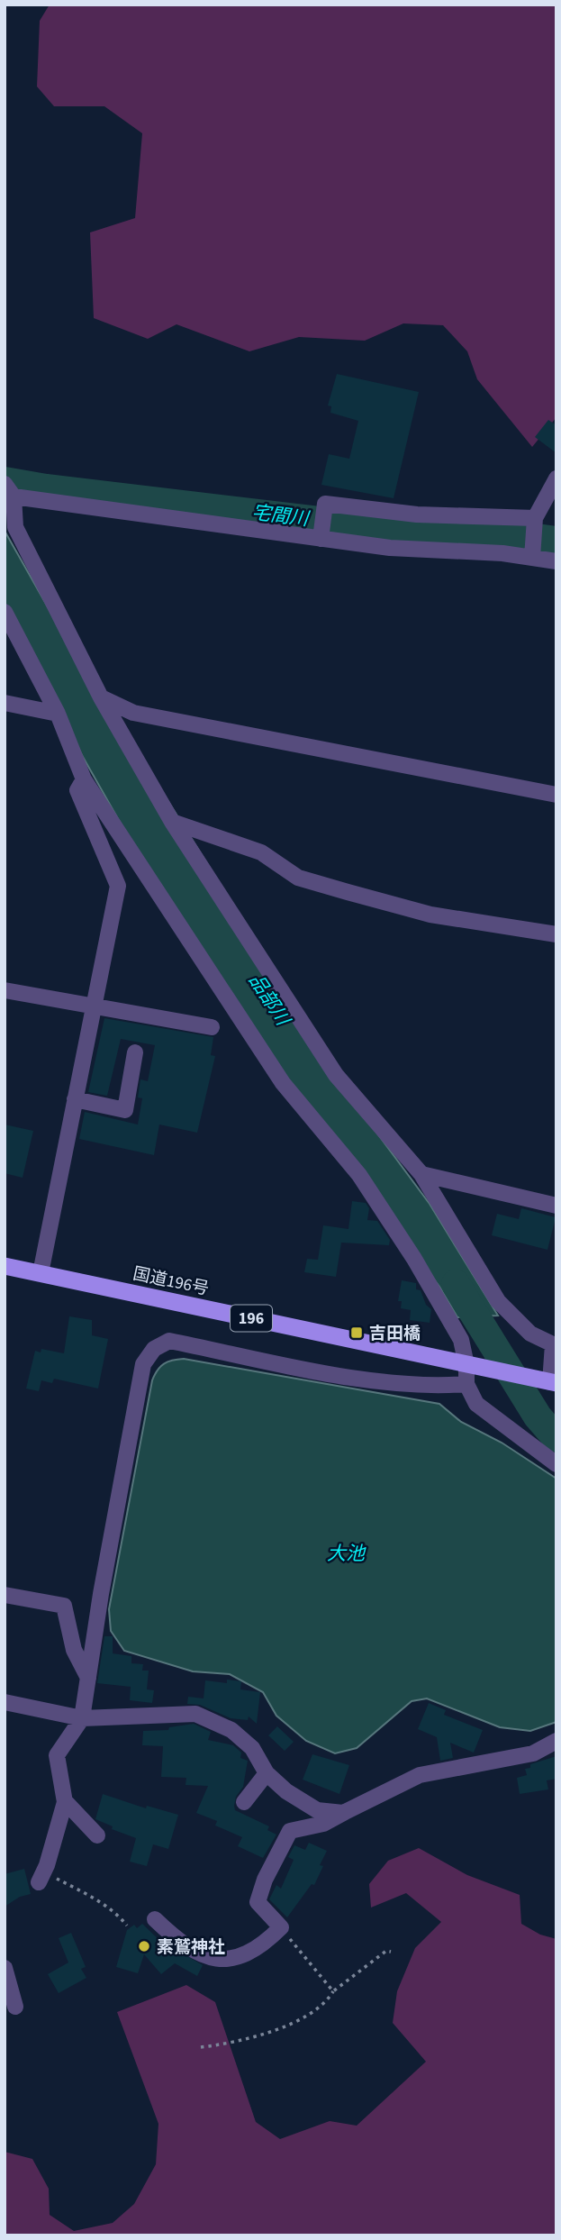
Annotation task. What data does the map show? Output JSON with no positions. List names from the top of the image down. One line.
{"streets":{"highway":["国道196号","196"]},"water":["宅間川","品部川","大池"],"places":{"transit":["吉田橋"],"other":["素鷲神社"]}}
